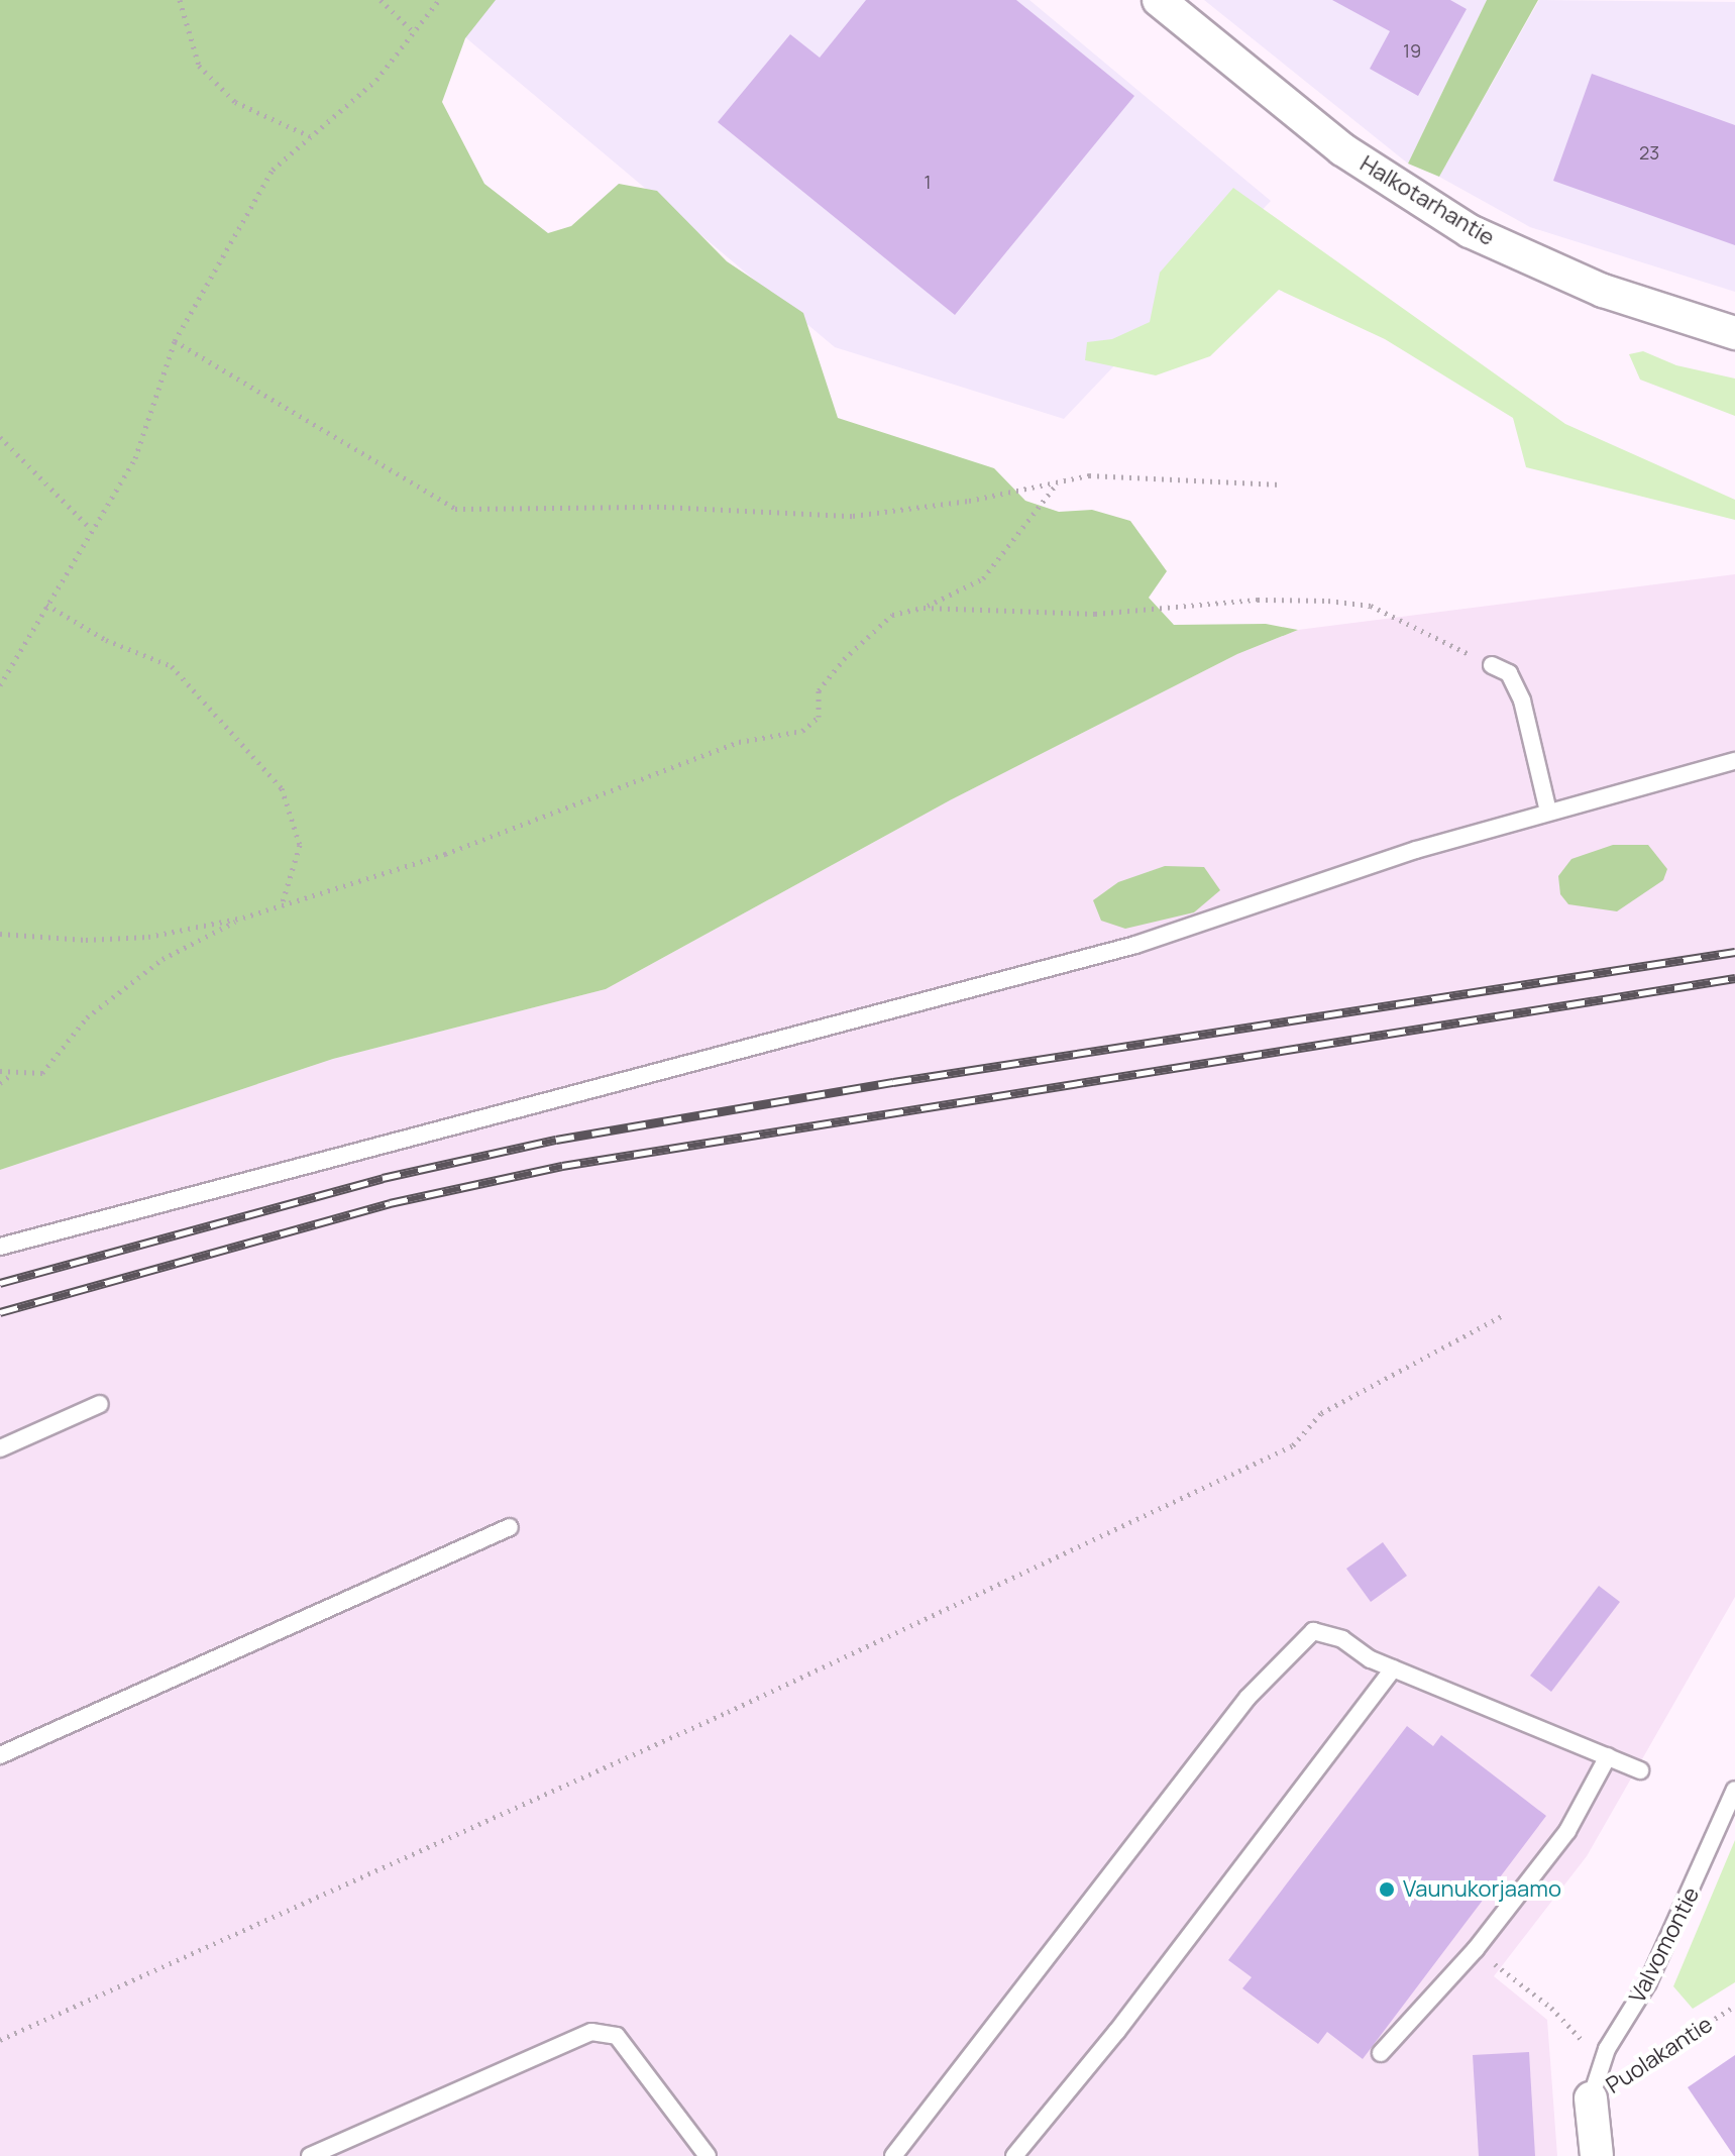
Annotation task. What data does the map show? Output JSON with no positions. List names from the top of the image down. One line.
{"streets":{"street":["Halkotarhantie","Puolakantie"],"lane":["Valvomontie"]},"crossings":[["Valvomontie","Puolakantie"]],"places":["Vaunukorjaamo"],"house_numbers":["19","23","1"]}
